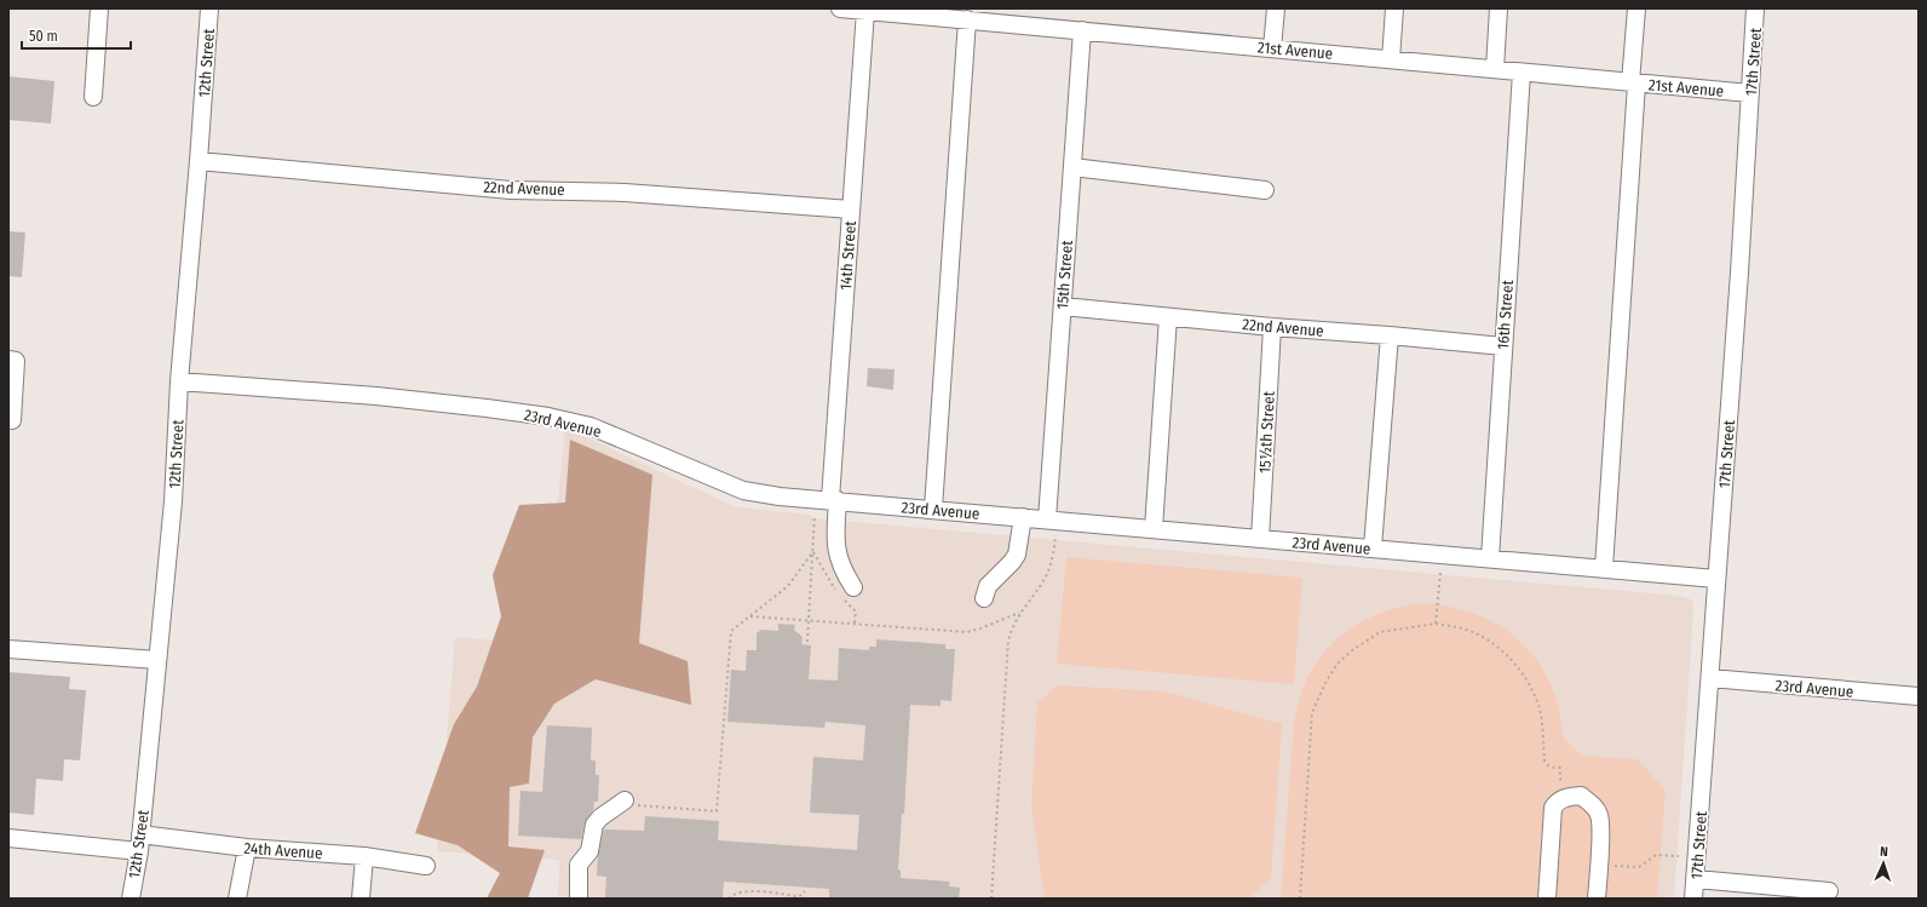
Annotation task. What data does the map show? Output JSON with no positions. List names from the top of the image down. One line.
{"streets":{"street":["21st Avenue","17th Street","12th Street","22nd Avenue","14th Street","15th Street","16th Street","23rd Avenue","15½th Street","24th Avenue"]},"crossings":[["21st Avenue","17th Street"],["21st Avenue","14th Street"],["21st Avenue","15th Street"],["21st Avenue","16th Street"],["17th Street","23rd Avenue"],["12th Street","22nd Avenue"],["12th Street","23rd Avenue"],["12th Street","24th Avenue"],["22nd Avenue","14th Street"],["22nd Avenue","15th Street"],["22nd Avenue","16th Street"],["22nd Avenue","15½th Street"],["14th Street","23rd Avenue"],["15th Street","23rd Avenue"],["16th Street","23rd Avenue"],["23rd Avenue","15½th Street"]],"scale_bar":"50 m","north":"top"}
